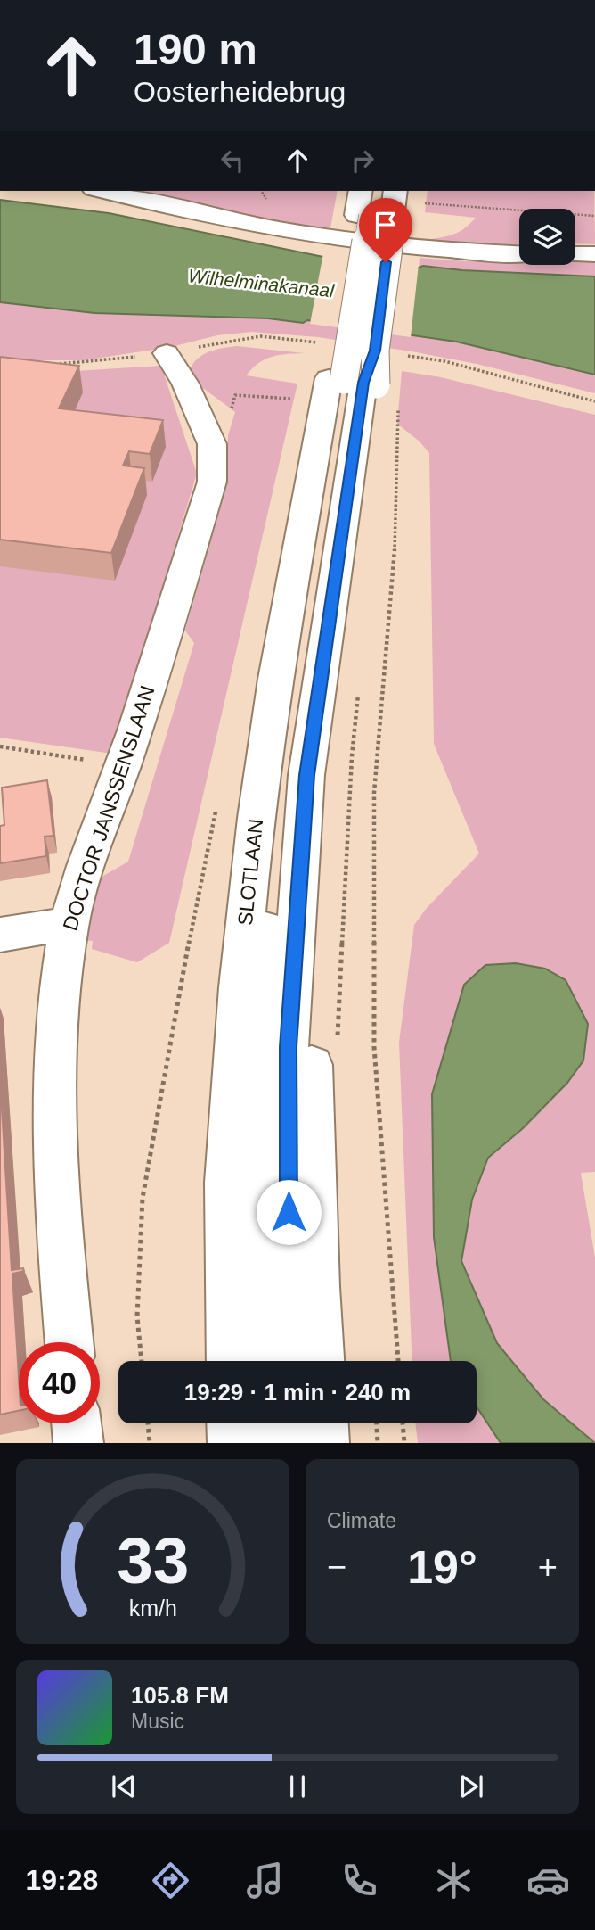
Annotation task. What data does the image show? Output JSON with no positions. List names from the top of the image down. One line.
{"streets":{"street":["DOCTOR JANSSENSLAAN","SLOTLAAN"]},"water":["Wilhelminakanaal"],"page":{"turn":["190 m","Oosterheidebrug"],"limit":"40","trip":"19:29 · 1 min · 240 m","tile":"Climate","heat":["−","19°","+"],"song":["105.8 FM","Music"],"tabs":"19:28","gauge":["33","km/h"]}}
